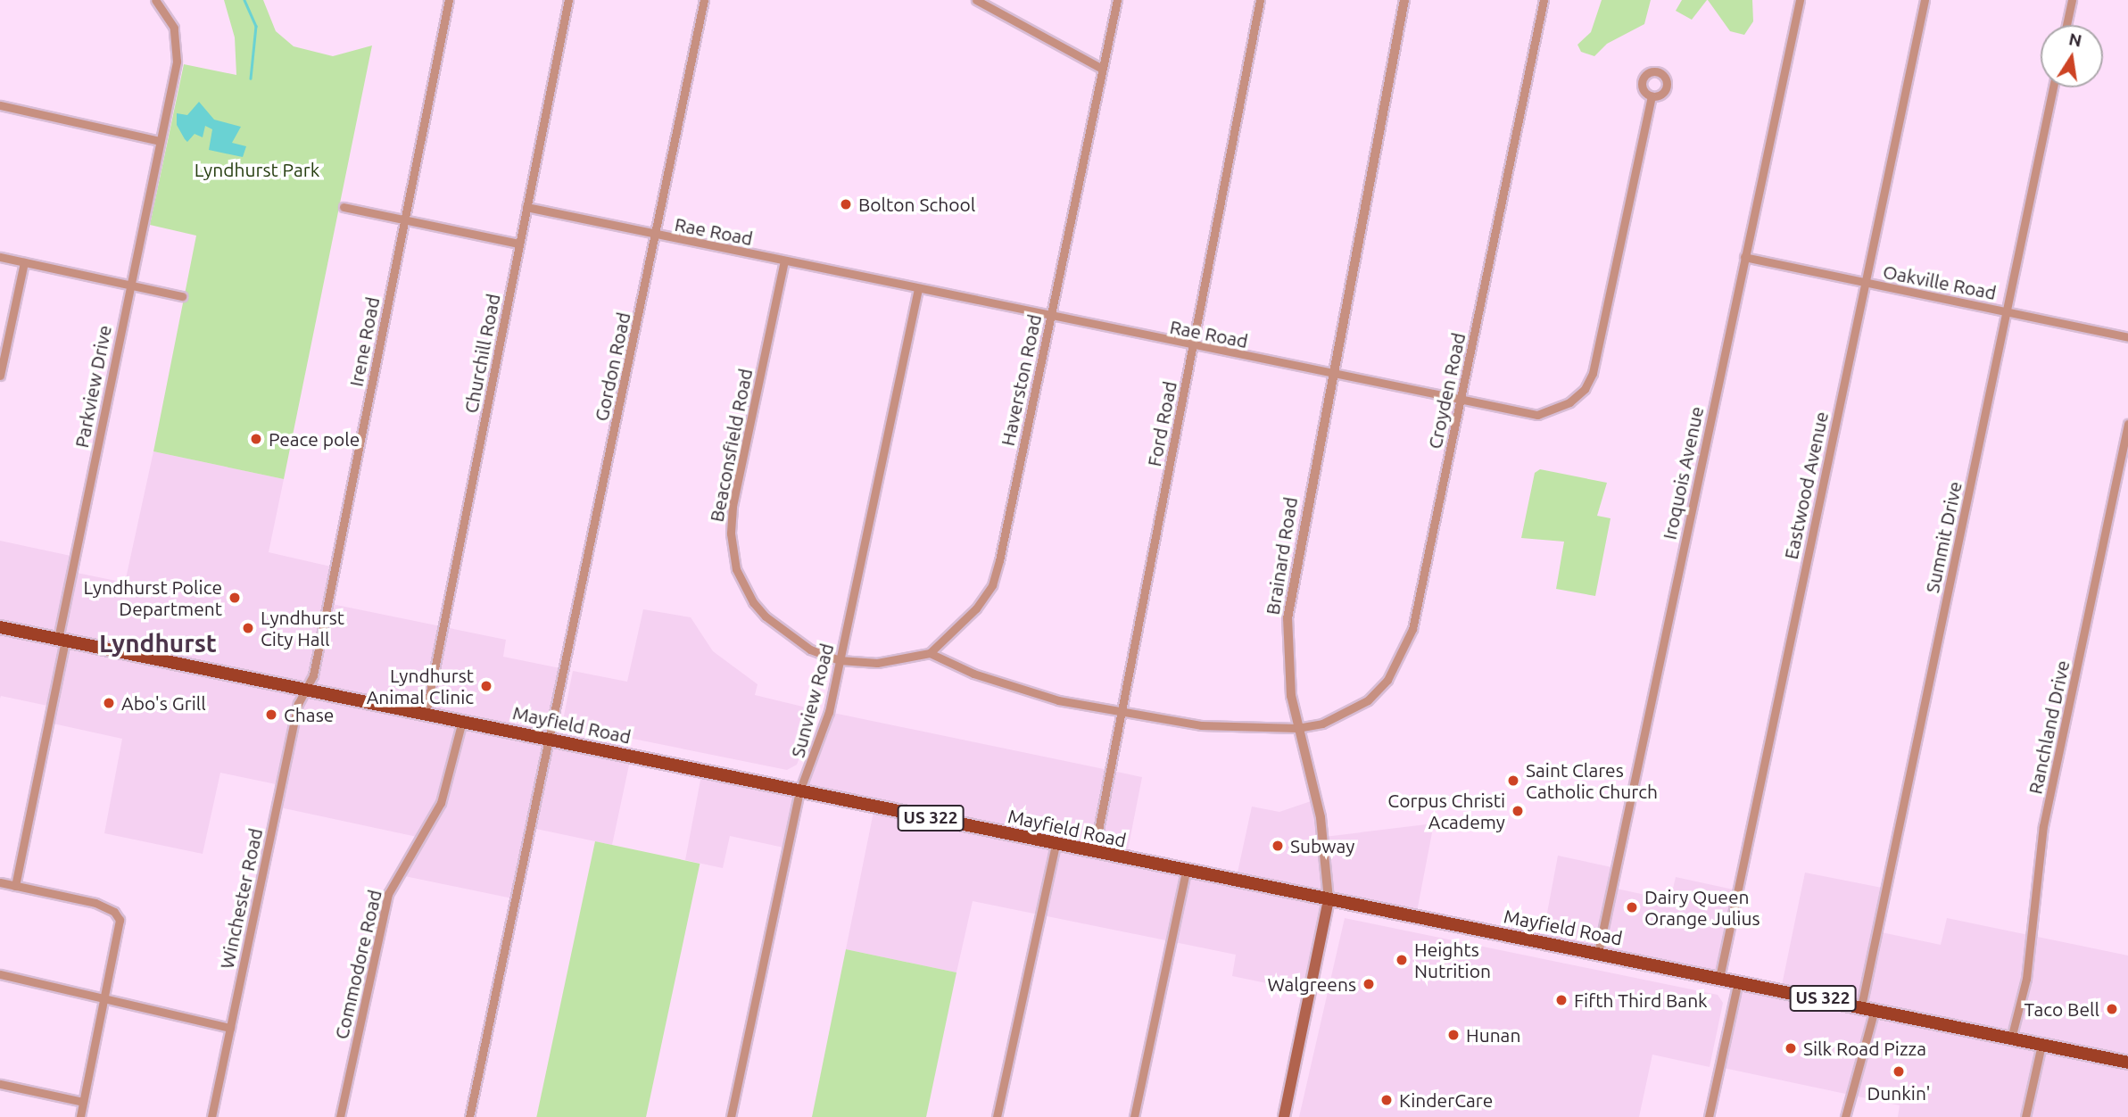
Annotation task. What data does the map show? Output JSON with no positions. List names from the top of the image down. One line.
{"streets":{"main road":["Brainard Road","Mayfield Road","US 322"],"street":["Rae Road","Oakville Road","Irene Road","Churchill Road","Gordon Road","Haverston Road","Parkview Drive","Croyden Road","Ford Road","Beaconsfield Road","Iroquois Avenue","Eastwood Avenue","Summit Drive","Sunview Road","Ranchland Drive","Winchester Road","Commodore Road"]},"crossings":[["Rae Road","Churchill Road"],["Rae Road","Gordon Road"],["Rae Road","Haverston Road"],["Rae Road","Croyden Road"],["Rae Road","Ford Road"],["Rae Road","Beaconsfield Road"],["Rae Road","Brainard Road"],["Rae Road","Sunview Road"],["Oakville Road","Iroquois Avenue"],["Oakville Road","Eastwood Avenue"],["Oakville Road","Summit Drive"],["Irene Road","Mayfield Road"],["Irene Road","Winchester Road"],["Churchill Road","Mayfield Road"],["Gordon Road","Mayfield Road"],["Haverston Road","Croyden Road"],["Haverston Road","Beaconsfield Road"],["Haverston Road","Sunview Road"],["Parkview Drive","Mayfield Road"],["Croyden Road","Ford Road"],["Croyden Road","Brainard Road"],["Ford Road","Mayfield Road"],["Beaconsfield Road","Sunview Road"],["Iroquois Avenue","Mayfield Road"],["Eastwood Avenue","Mayfield Road"],["Summit Drive","Mayfield Road"],["Brainard Road","Mayfield Road"],["Sunview Road","Mayfield Road"],["Mayfield Road","Ranchland Drive"],["Mayfield Road","Winchester Road"],["Mayfield Road","Commodore Road"]],"districts":["Lyndhurst"],"parks":["Lyndhurst Park"],"places":["Bolton School","Peace pole","Lyndhurst Police Department","Lyndhurst City Hall","Lyndhurst Animal Clinic","Abo's Grill","Chase","Saint Clares Catholic Church","Corpus Christi Academy","Subway","Dairy Queen Orange Julius","Heights Nutrition","Walgreens","Fifth Third Bank","Taco Bell","Hunan","Silk Road Pizza","Dunkin'","KinderCare"],"north":"top"}
